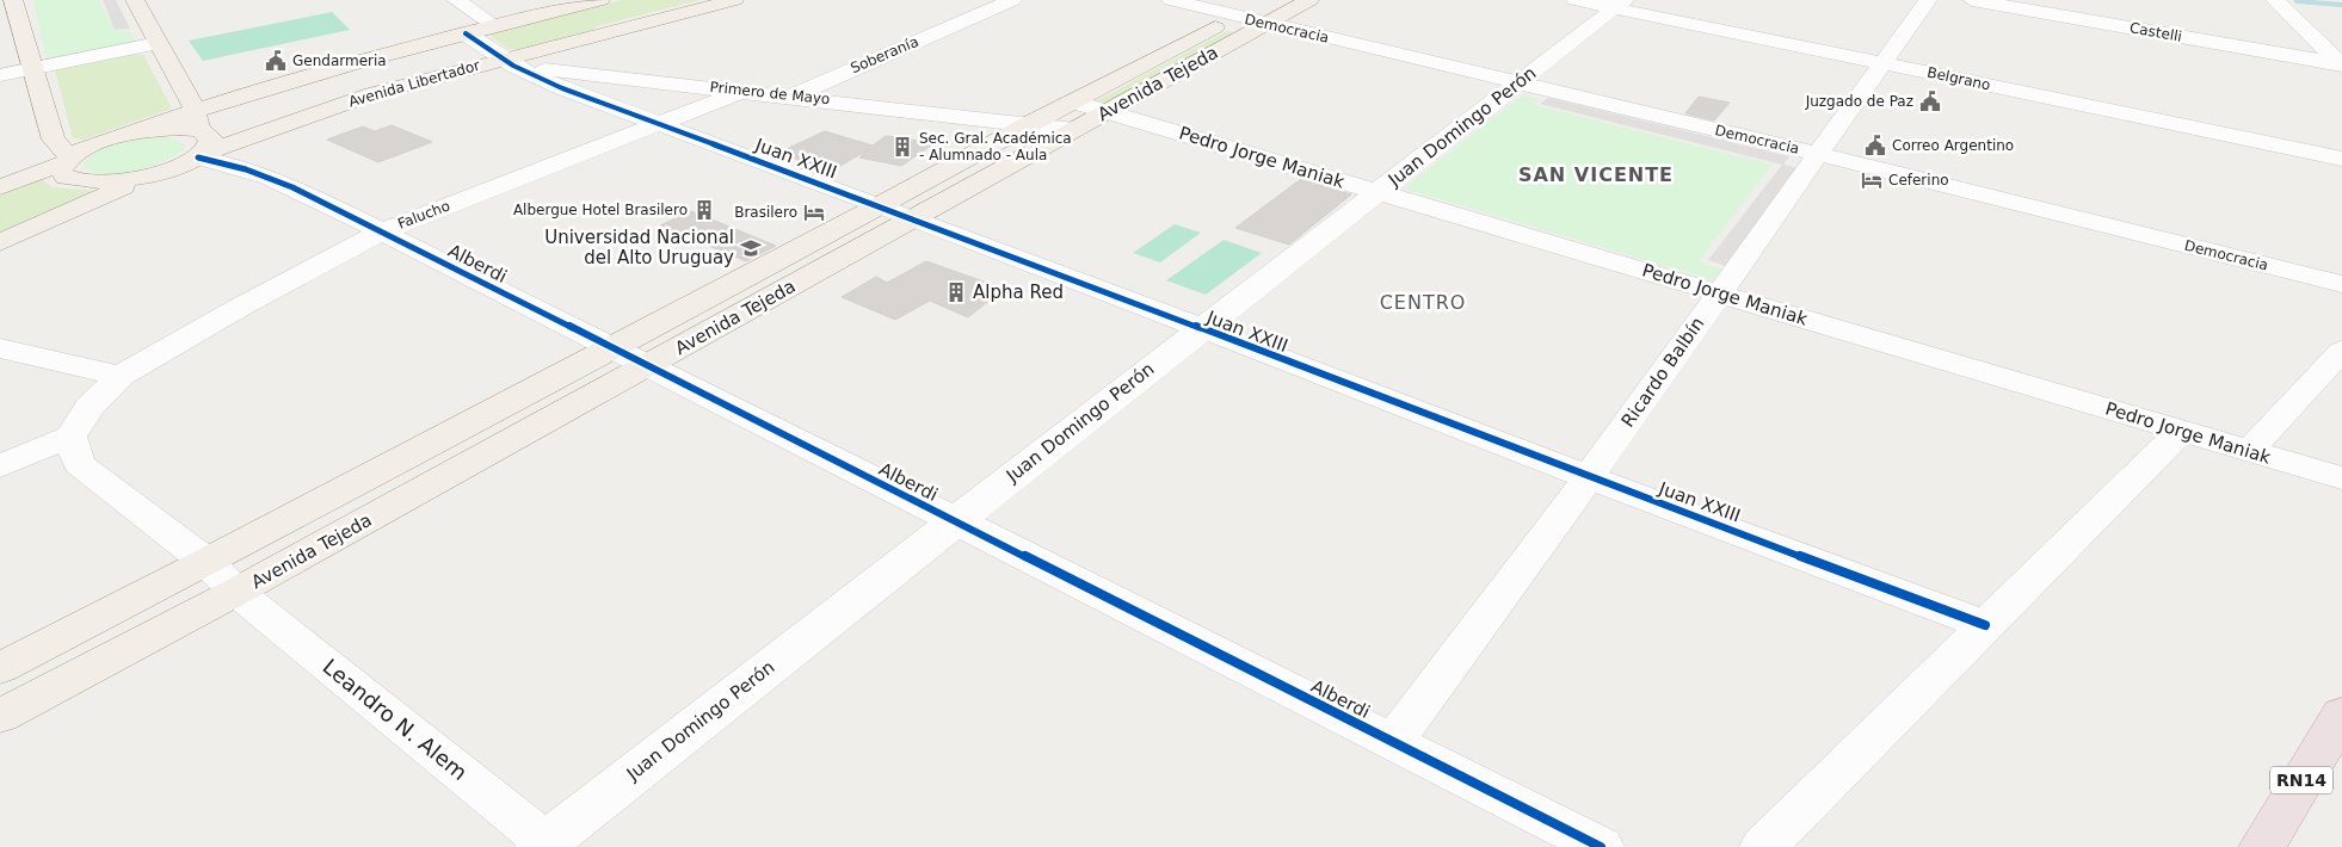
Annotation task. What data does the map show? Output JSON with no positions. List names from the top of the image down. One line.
{"streets":{"highway":["RN14"],"main road":["Avenida Libertador","Avenida Tejeda"],"street":["Democracia","Castelli","Soberanía","Belgrano","Primero de Mayo","Juan Domingo Perón","Pedro Jorge Maniak","Juan XXIII","Falucho","Alberdi","Ricardo Balbín","Leandro N. Alem"]},"crossings":[["Democracia","Avenida Tejeda"],["Democracia","Juan Domingo Perón"],["Democracia","Ricardo Balbín"],["Soberanía","Primero de Mayo"],["Belgrano","Juan Domingo Perón"],["Belgrano","Ricardo Balbín"],["Avenida Libertador","Primero de Mayo"],["Avenida Libertador","Juan XXIII"],["Avenida Libertador","Alberdi"],["Avenida Tejeda","Primero de Mayo"],["Avenida Tejeda","Pedro Jorge Maniak"],["Avenida Tejeda","Juan XXIII"],["Avenida Tejeda","Alberdi"],["Avenida Tejeda","Leandro N. Alem"],["Primero de Mayo","Juan XXIII"],["Primero de Mayo","Falucho"],["Juan Domingo Perón","Pedro Jorge Maniak"],["Juan Domingo Perón","Juan XXIII"],["Juan Domingo Perón","Alberdi"],["Juan Domingo Perón","Leandro N. Alem"],["Pedro Jorge Maniak","Ricardo Balbín"],["Juan XXIII","Falucho"],["Juan XXIII","Ricardo Balbín"],["Falucho","Alberdi"],["Alberdi","Ricardo Balbín"]],"districts":["SAN VICENTE","CENTRO"],"places":{"public building":["Gendarmeria","Juzgado de Paz","Correo Argentino"],"building":["Sec. Gral. Académica - Alumnado - Aula","Albergue Hotel Brasilero","Alpha Red"],"hotel":["Ceferino","Brasilero"],"school or university":["Universidad Nacional del Alto Uruguay"]}}
